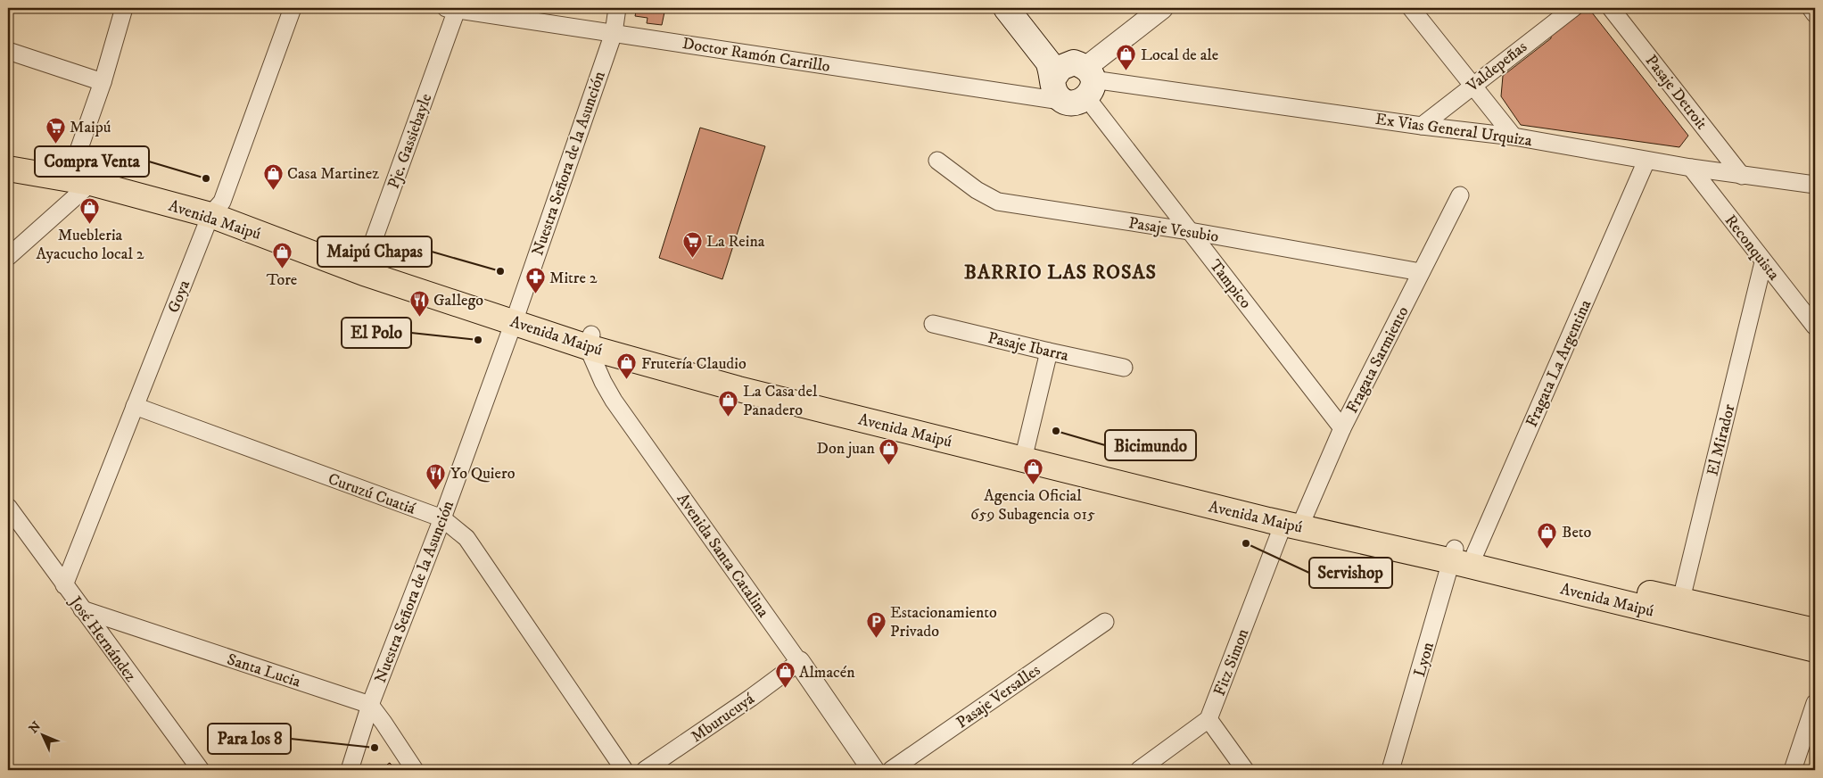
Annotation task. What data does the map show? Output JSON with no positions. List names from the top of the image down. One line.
{"streets":{"main road":["Avenida Maipú"],"street":["Doctor Ramón Carrillo","Valdepeñas","Pasaje Detroit","Ex Vias General Urquiza","Pje. Gassiebayle","Nuestra Señora de la Asunción","Pasaje Vesubio","Reconquista","Tampico","Goya","Pasaje Ibarra","Fragata Sarmiento","Fragata La Argentina","El Mirador","Curuzú Cuatiá","Avenida Santa Catalina","José Hernández","Lyon","Fitz Simon","Santa Lucia","Pasaje Versalles","Mburucuyá"]},"crossings":[["Doctor Ramón Carrillo","Ex Vias General Urquiza"],["Doctor Ramón Carrillo","Pje. Gassiebayle"],["Doctor Ramón Carrillo","Nuestra Señora de la Asunción"],["Doctor Ramón Carrillo","Tampico"],["Valdepeñas","Ex Vias General Urquiza"],["Pasaje Detroit","Ex Vias General Urquiza"],["Ex Vias General Urquiza","Reconquista"],["Ex Vias General Urquiza","Tampico"],["Ex Vias General Urquiza","Fragata La Argentina"],["Pje. Gassiebayle","Avenida Maipú"],["Nuestra Señora de la Asunción","Avenida Maipú"],["Nuestra Señora de la Asunción","Curuzú Cuatiá"],["Nuestra Señora de la Asunción","Santa Lucia"],["Avenida Maipú","Goya"],["Avenida Maipú","Fragata Sarmiento"],["Avenida Maipú","Fragata La Argentina"],["Avenida Maipú","El Mirador"],["Avenida Maipú","Avenida Santa Catalina"],["Avenida Maipú","Lyon"],["Avenida Maipú","Fitz Simon"],["Pasaje Vesubio","Tampico"],["Pasaje Vesubio","Fragata Sarmiento"],["Reconquista","El Mirador"],["Tampico","Fragata Sarmiento"],["Goya","Curuzú Cuatiá"],["Goya","José Hernández"],["Fragata Sarmiento","Fitz Simon"],["Fragata La Argentina","Lyon"],["Avenida Santa Catalina","Mburucuyá"],["José Hernández","Santa Lucia"]],"districts":["BARRIO LAS ROSAS"],"places":{"shop":["Local de ale","Casa Martinez","Muebleria Ayacucho local 2","Tore","Frutería Claudio","La Casa del Panadero","Don juan","Agencia Oficial 659 Subagencia 015","Beto","Almacén"],"supermarket":["Maipú","La Reina"],"other":["Compra Venta","Maipú Chapas","El Polo","Bicimundo","Servishop","Para los 8"],"pharmacy":["Mitre 2"],"restaurant":["Gallego","Yo Quiero"],"parking":["Estacionamiento Privado"]},"north":"top left"}
